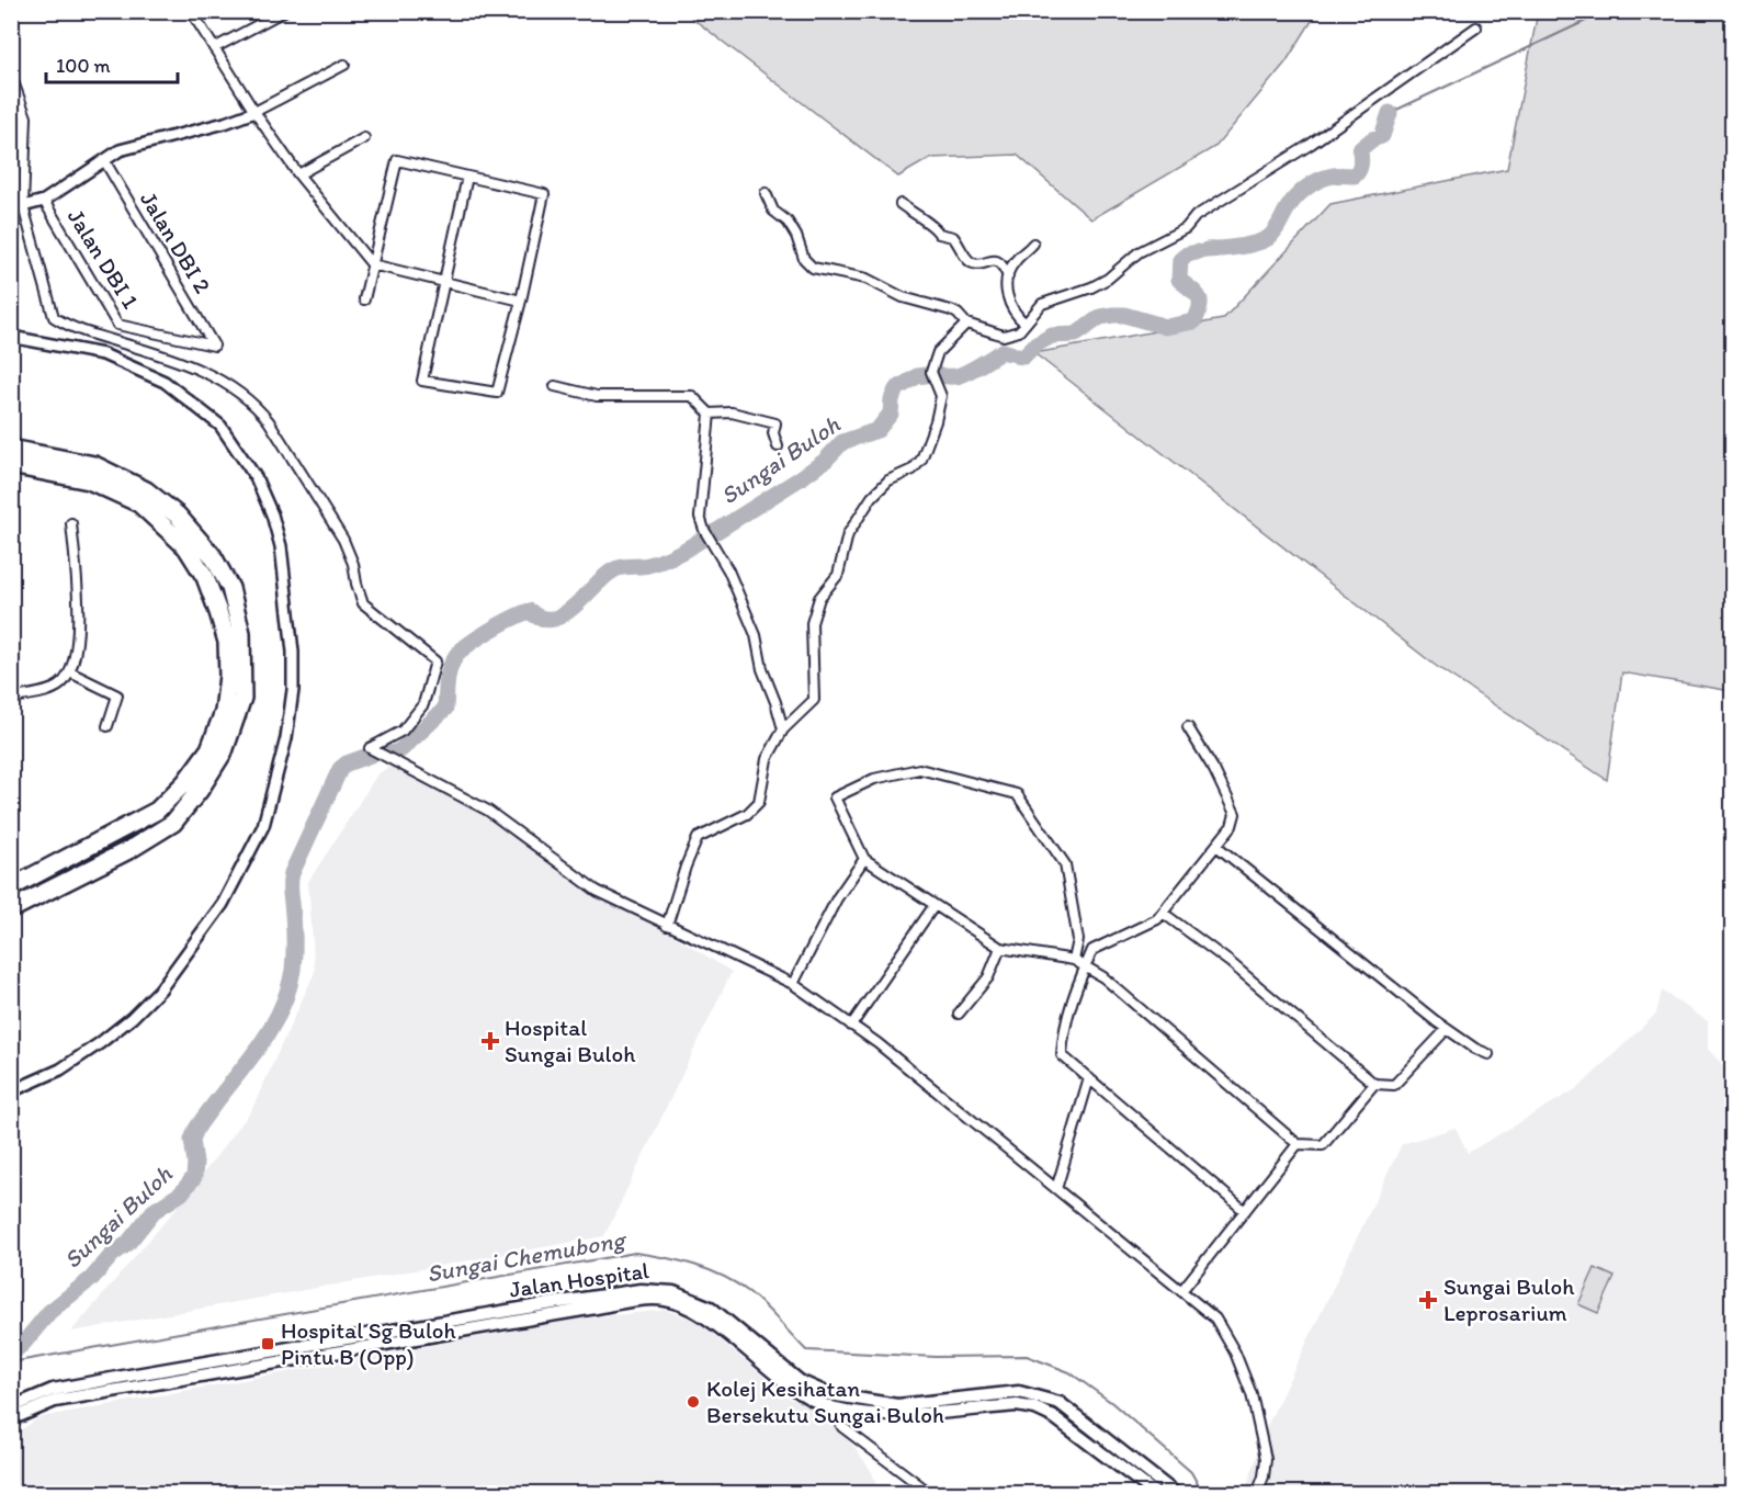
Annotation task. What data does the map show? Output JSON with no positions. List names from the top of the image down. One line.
{"streets":{"main road":["Jalan Hospital"],"street":["Jalan DBI 2","Jalan DBI 1"]},"crossings":[["Jalan DBI 2","Jalan DBI 1"]],"water":["Sungai Buloh","Sungai Chemubong"],"places":{"health":["Hospital Sungai Buloh","Sungai Buloh Leprosarium"],"transit":["Hospital Sg Buloh Pintu B (Opp)"],"other":["Kolej Kesihatan Bersekutu Sungai Buloh"]},"scale_bar":"100 m"}
